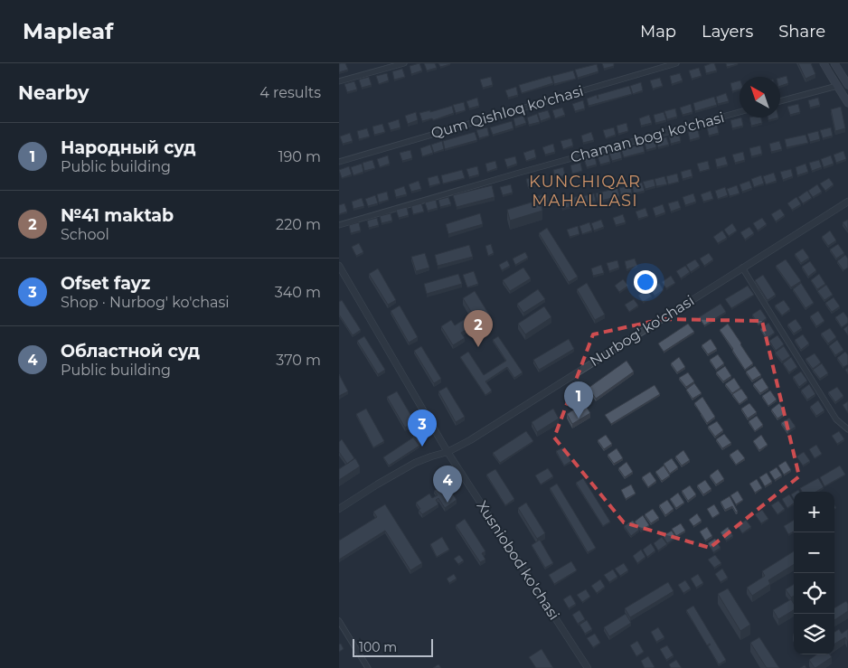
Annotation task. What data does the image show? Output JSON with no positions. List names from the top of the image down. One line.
{"streets":{"street":["Qum Qishloq ko'chasi","Chaman bog' ko'chasi","Nurbog' ko'chasi","Xusniobod ko'chasi"]},"crossings":[["Nurbog' ko'chasi","Xusniobod ko'chasi"]],"districts":["KUNCHIQAR MAHALLASI"],"scale_bar":"100 m","north":"top left","page":{"header":"Mapleaf","nav":["Map","Layers","Share"],"heading":["Nearby","4 results"],"list":[{"mark":"1","name":"Народный суд","note":"Public building","value":"190 m"},{"mark":"2","name":"№41 maktab","note":"School","value":"220 m"},{"mark":"3","name":"Ofset fayz","note":"Shop · Nurbog' ko'chasi","value":"340 m"},{"mark":"4","name":"Областной суд","note":"Public building","value":"370 m"}],"pins":["2","1","3","4"],"map_buttons":["+","−"],"scale":"100 m"}}
